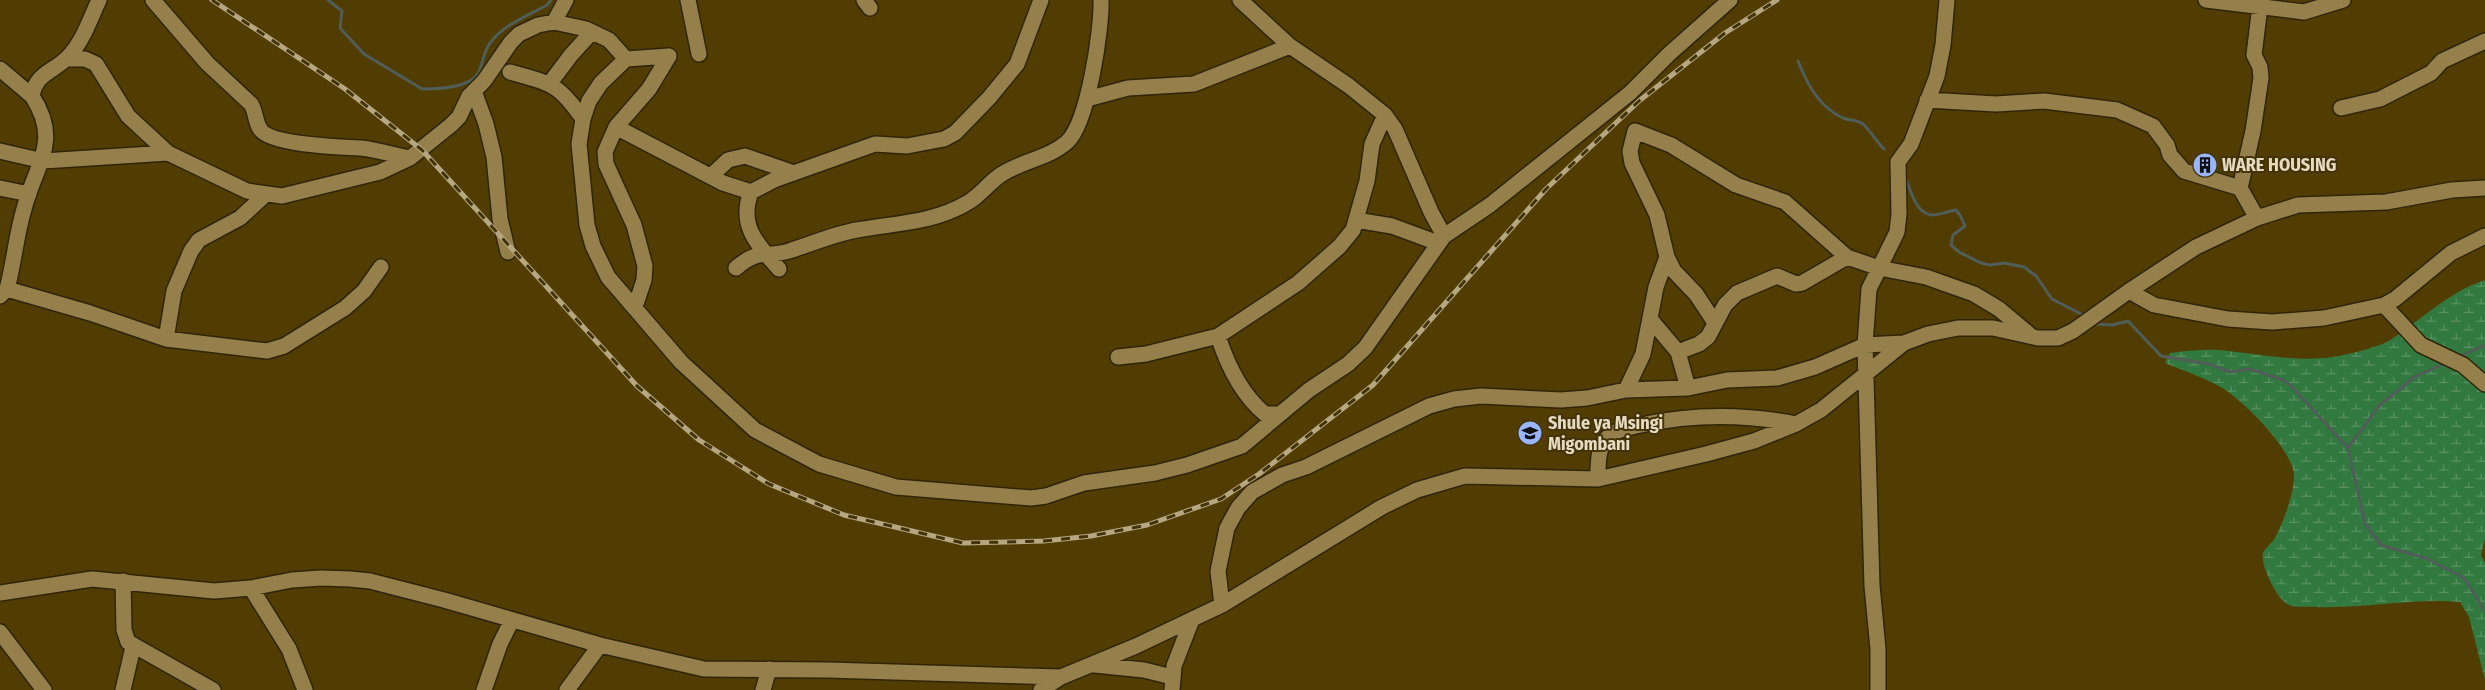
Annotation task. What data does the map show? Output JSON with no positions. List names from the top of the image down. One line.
{"places":{"building":["WARE HOUSING"],"school or university":["Shule ya Msingi Migombani"]}}
